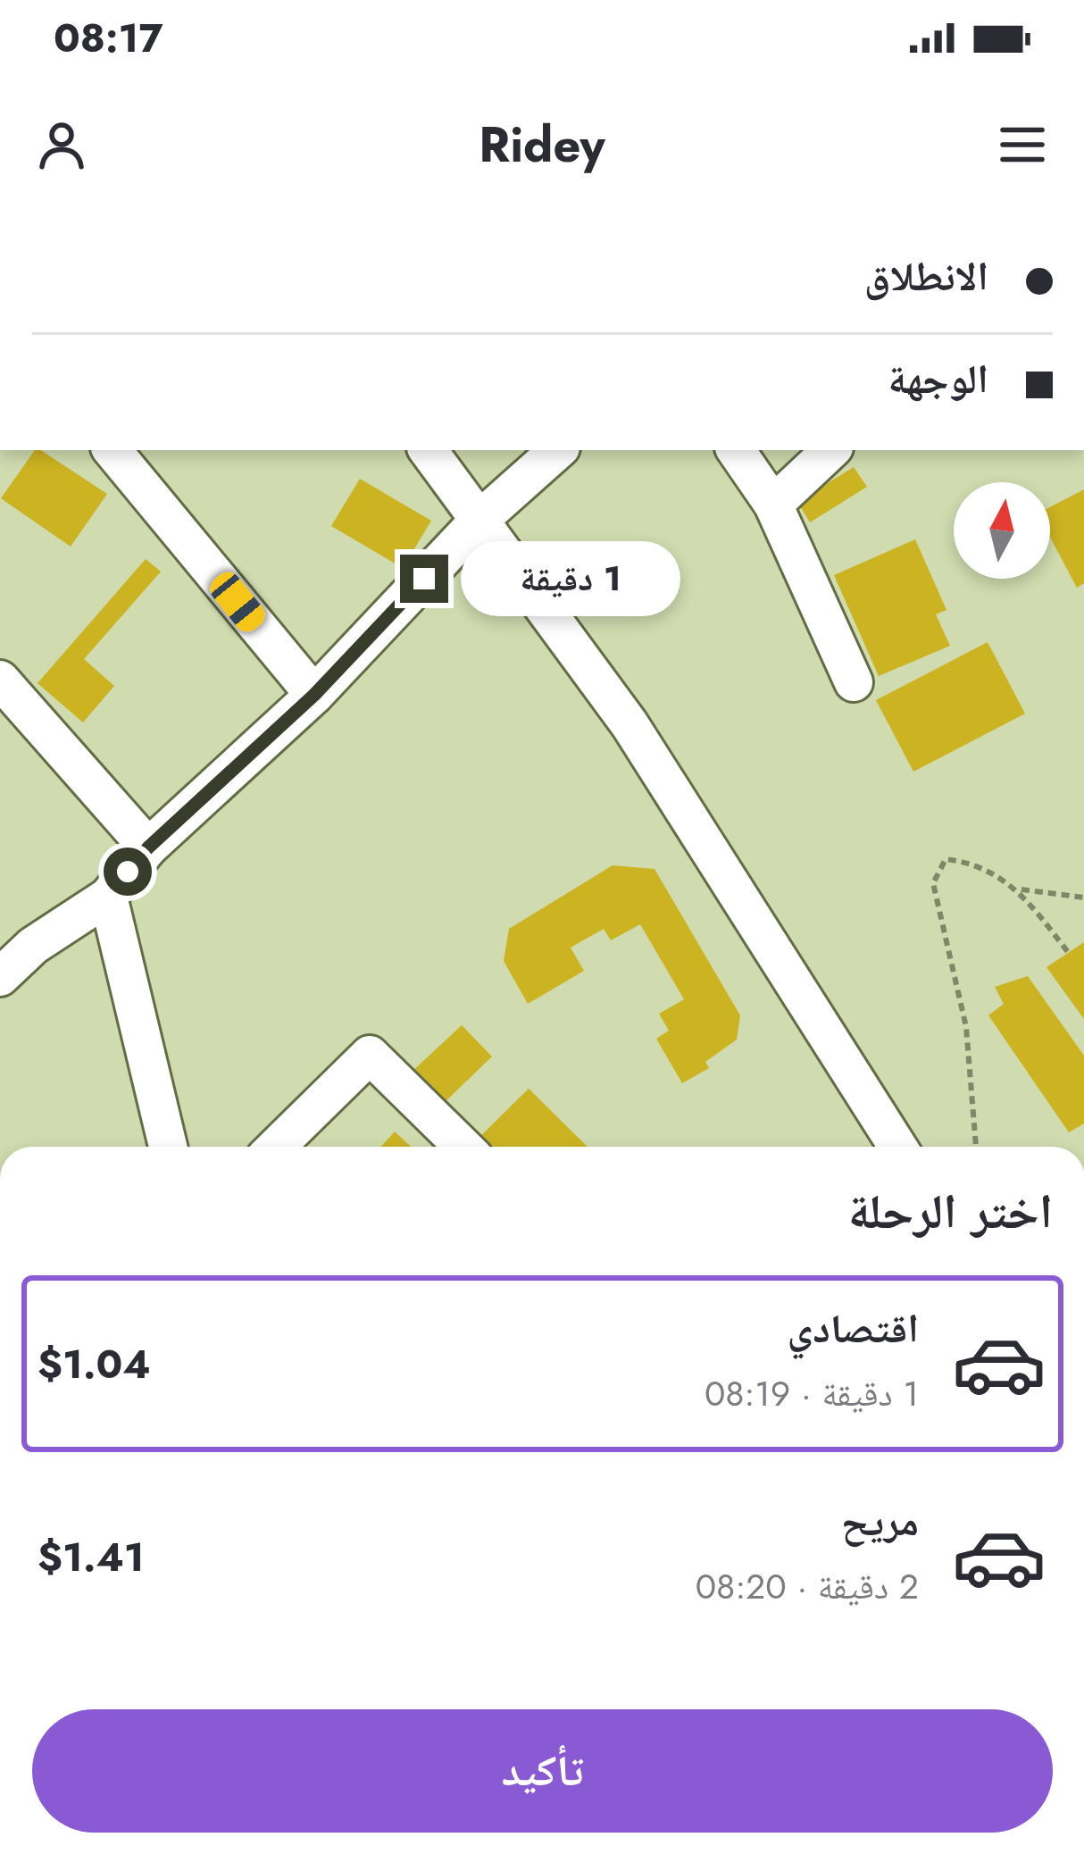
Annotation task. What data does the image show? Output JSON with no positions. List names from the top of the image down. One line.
{"north":"top","page":{"status":"08:17","header":"Ridey","banner":["الانطلاق","الوجهة"],"bubble":"1 دقيقة","heading":"اختر الرحلة","list":[{"name":"اقتصادي","note":"1 دقيقة · 08:19","value":"$1.04"},{"name":"مريح","note":"2 دقيقة · 08:20","value":"$1.41"}],"buttons":"تأكيد"}}
